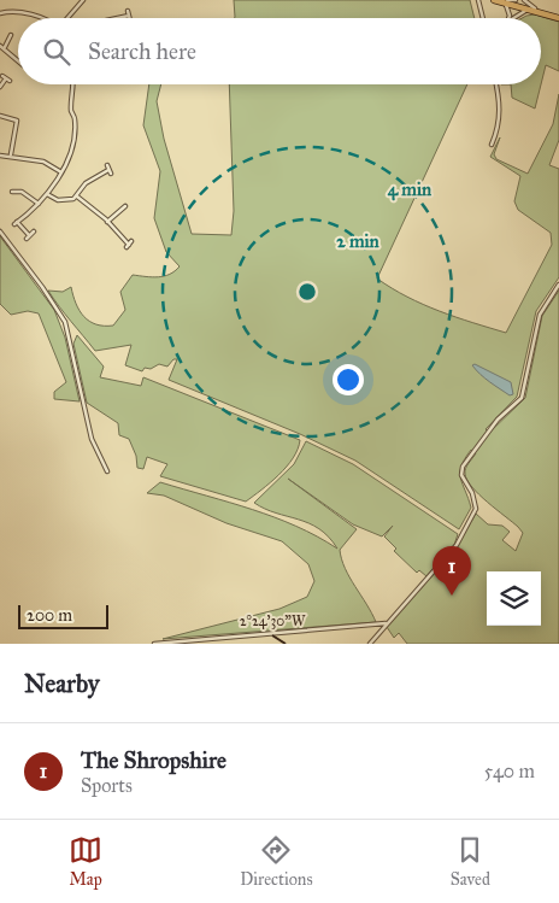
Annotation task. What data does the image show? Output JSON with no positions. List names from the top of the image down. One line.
{"scale_bar":"200 m","page":{"search":"Search here","pins":"1","scale":"200 m","heading":"Nearby","list":[{"mark":"1","name":"The Shropshire","note":"Sports","value":"540 m"}],"nav":["Map","Directions","Saved"]},"coordinates":["2°24'30\"W"],"rings":["4 min","2 min"]}
